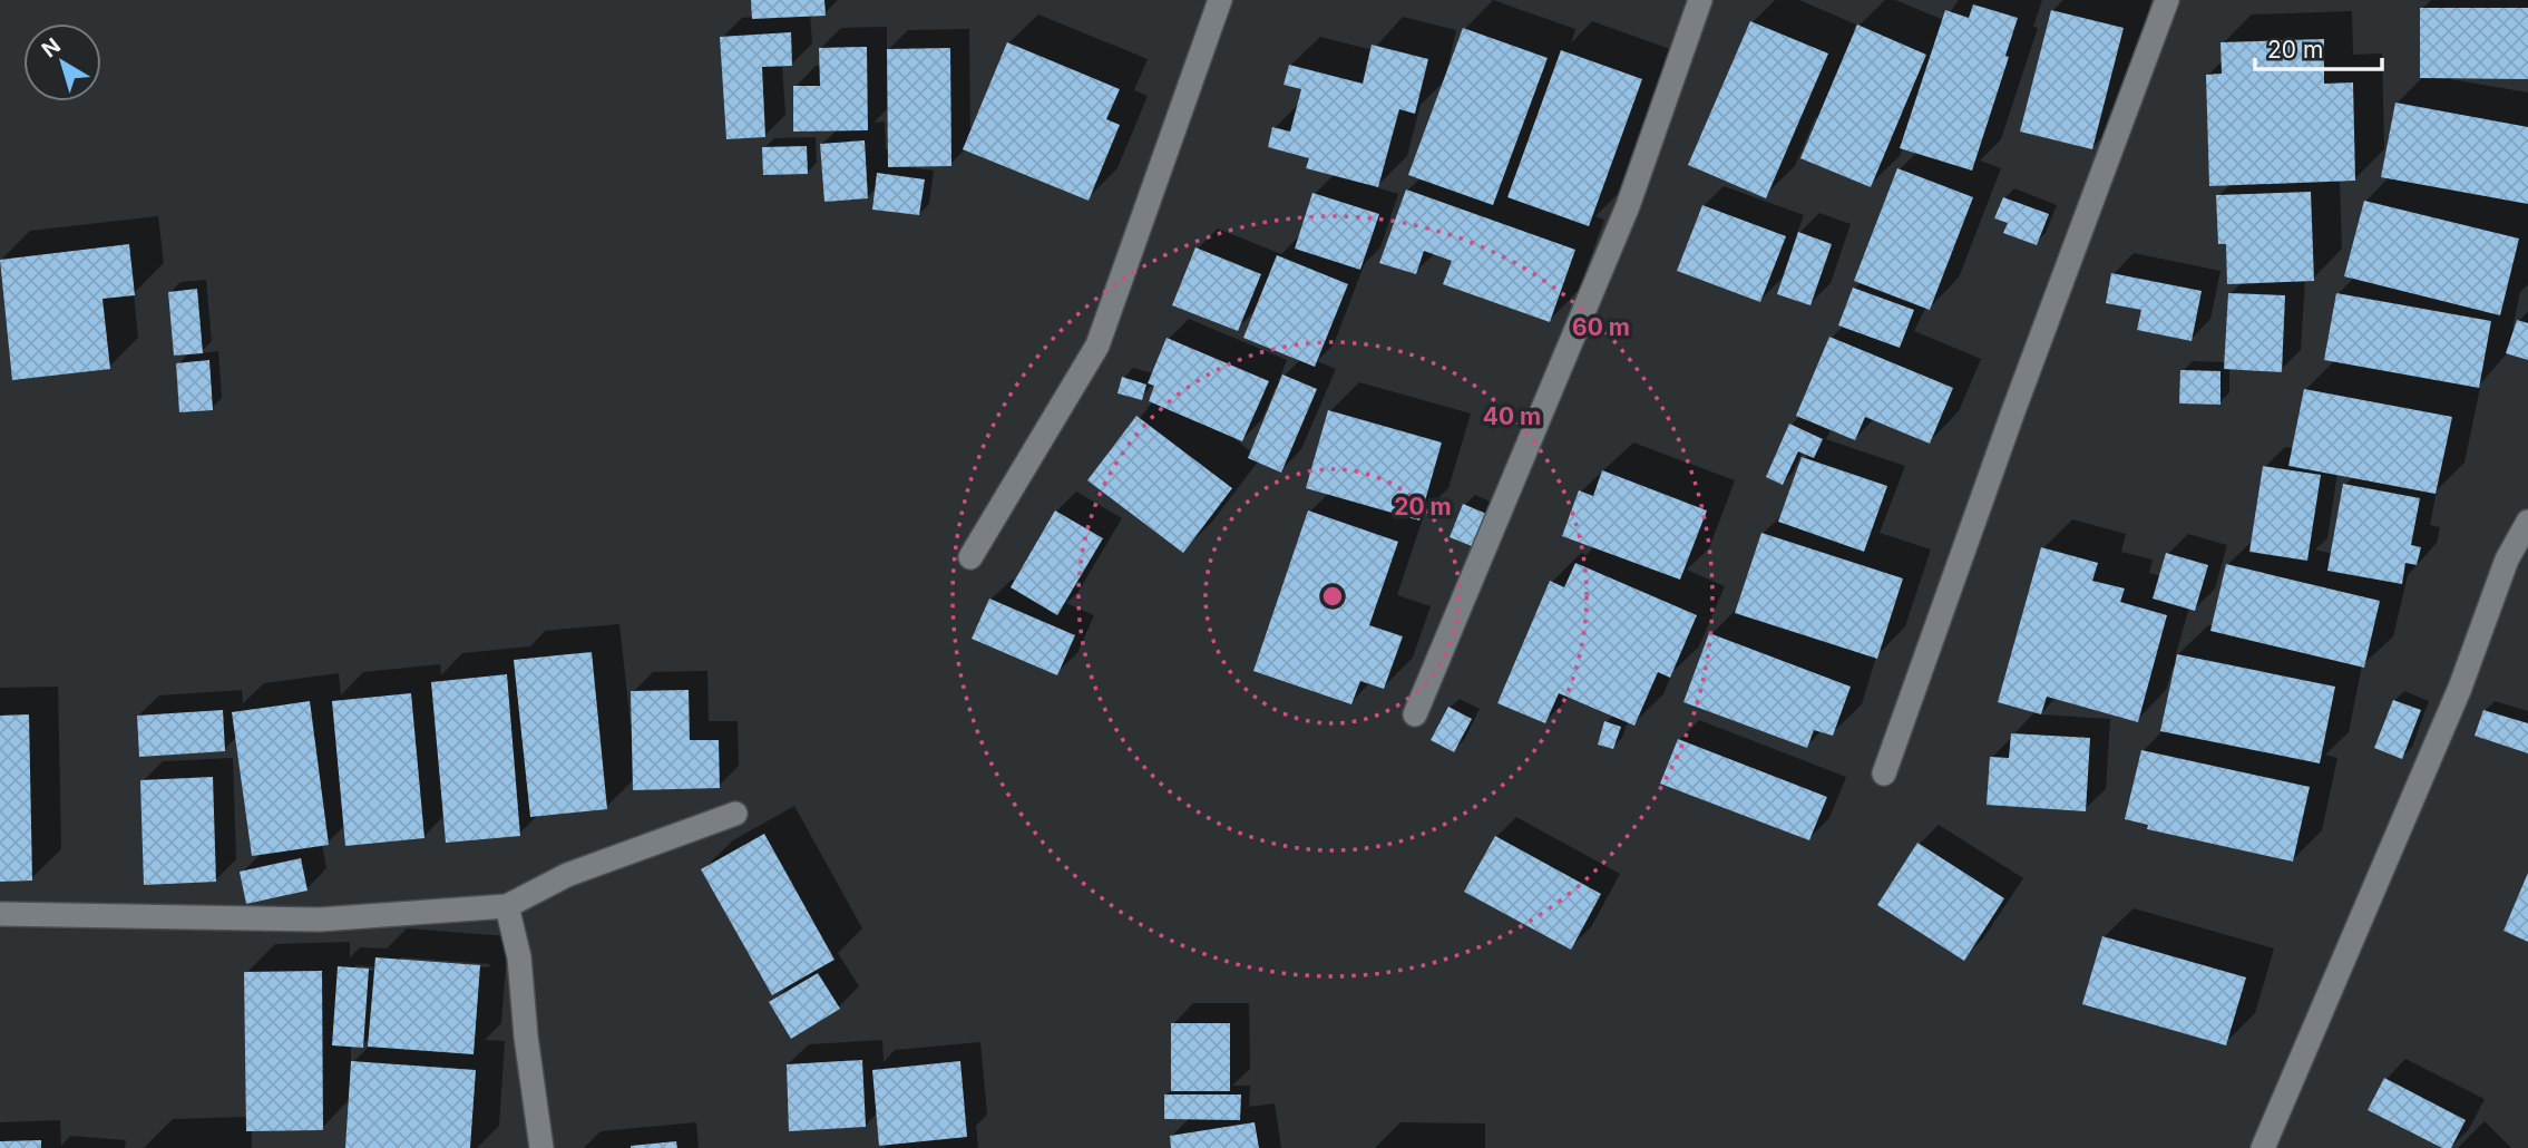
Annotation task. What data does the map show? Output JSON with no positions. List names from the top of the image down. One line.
{"scale_bar":"20 m","north":"top left","rings":["60 m","40 m","20 m"]}
